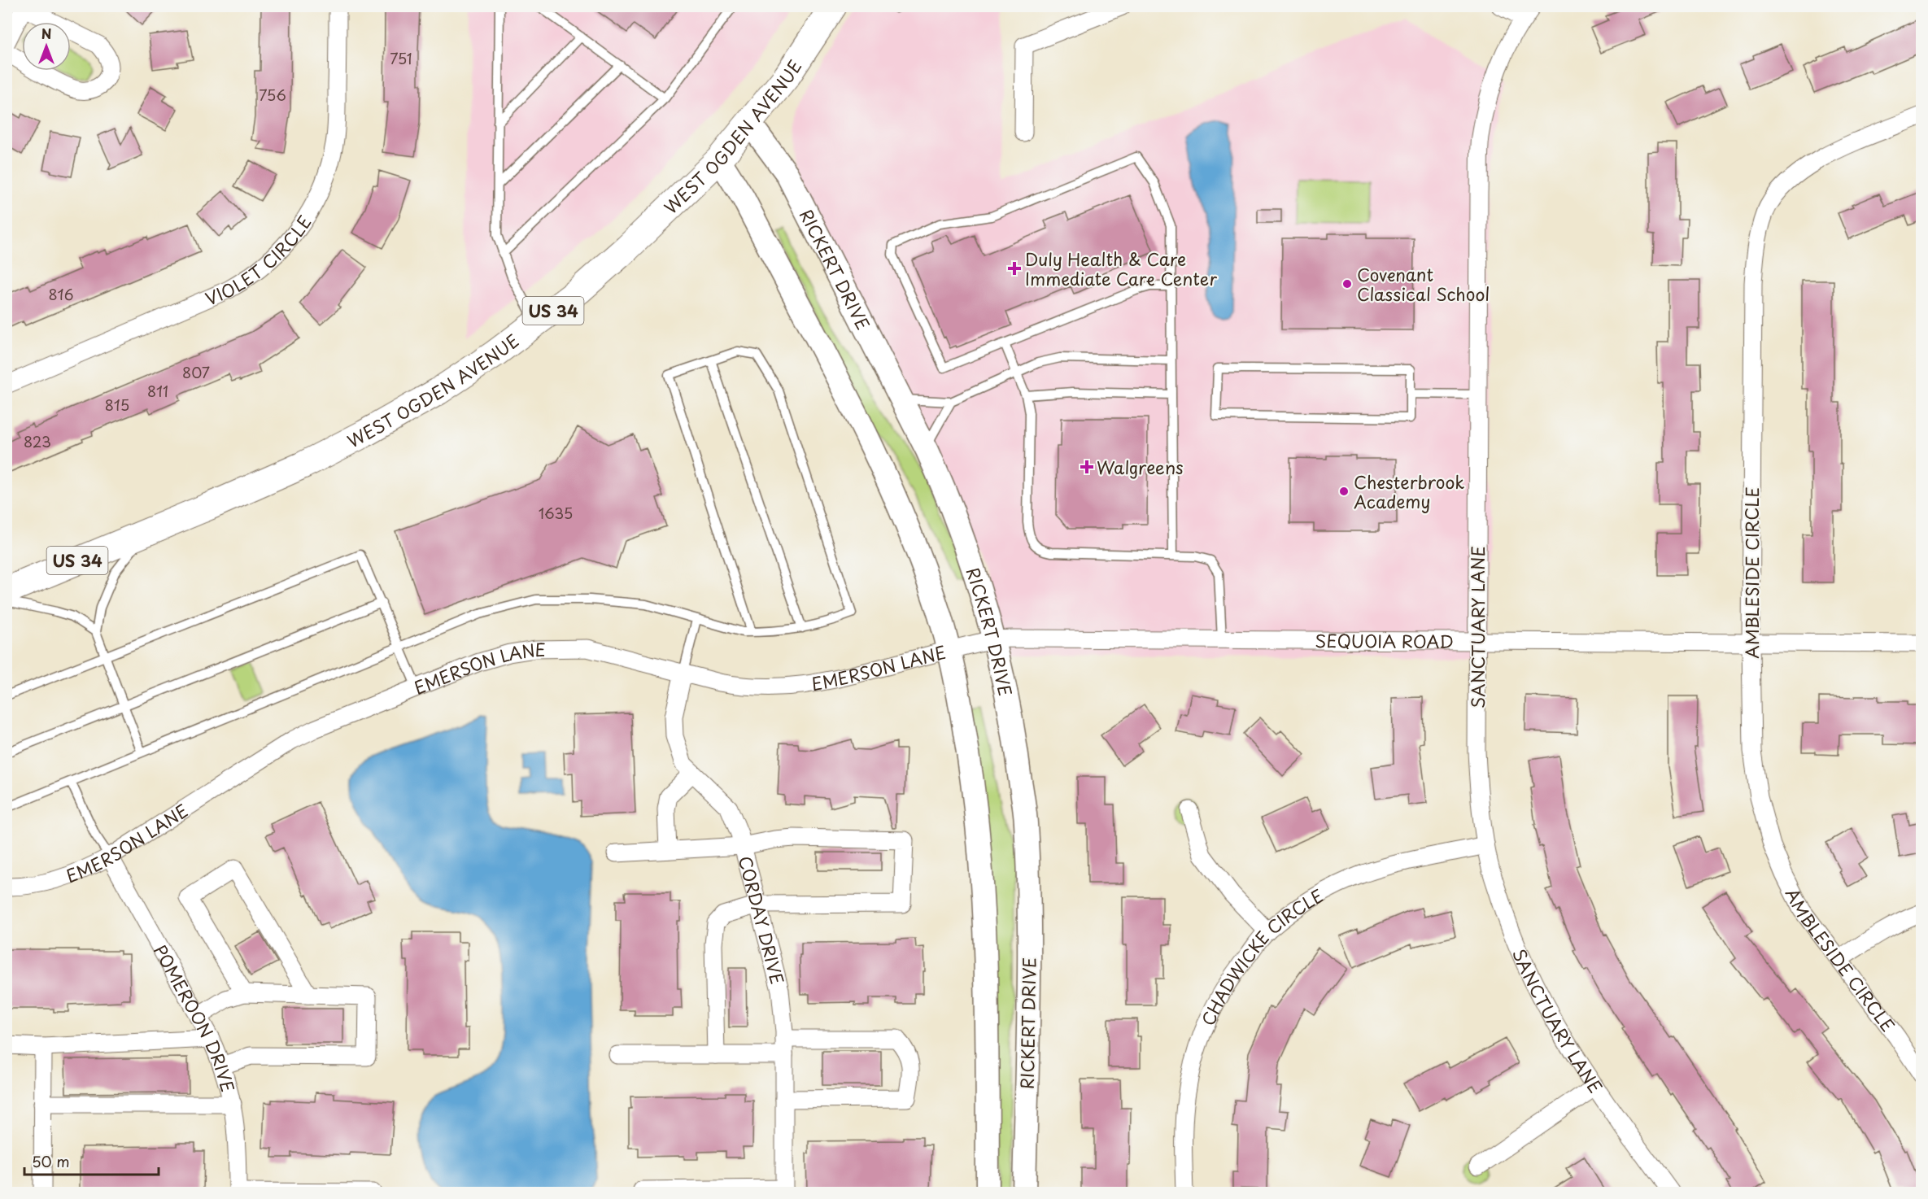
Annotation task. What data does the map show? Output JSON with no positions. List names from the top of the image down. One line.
{"streets":{"main road":["WEST OGDEN AVENUE","US 34"],"street":["VIOLET CIRCLE","RICKERT DRIVE","AMBLESIDE CIRCLE","SANCTUARY LANE","SEQUOIA ROAD","EMERSON LANE","CORDAY DRIVE","CHADWICKE CIRCLE","POMEROON DRIVE"]},"crossings":[["WEST OGDEN AVENUE","RICKERT DRIVE"],["RICKERT DRIVE","SEQUOIA ROAD"],["RICKERT DRIVE","EMERSON LANE"],["AMBLESIDE CIRCLE","SEQUOIA ROAD"],["SANCTUARY LANE","SEQUOIA ROAD"],["SANCTUARY LANE","CHADWICKE CIRCLE"],["SEQUOIA ROAD","EMERSON LANE"],["EMERSON LANE","CORDAY DRIVE"],["EMERSON LANE","POMEROON DRIVE"]],"places":{"health":["Duly Health & Care Immediate Care Center","Walgreens"],"other":["Covenant Classical School","Chesterbrook Academy"]},"house_numbers":["751","756","816","807","811","815","823","1635"],"scale_bar":"50 m","north":"top"}
